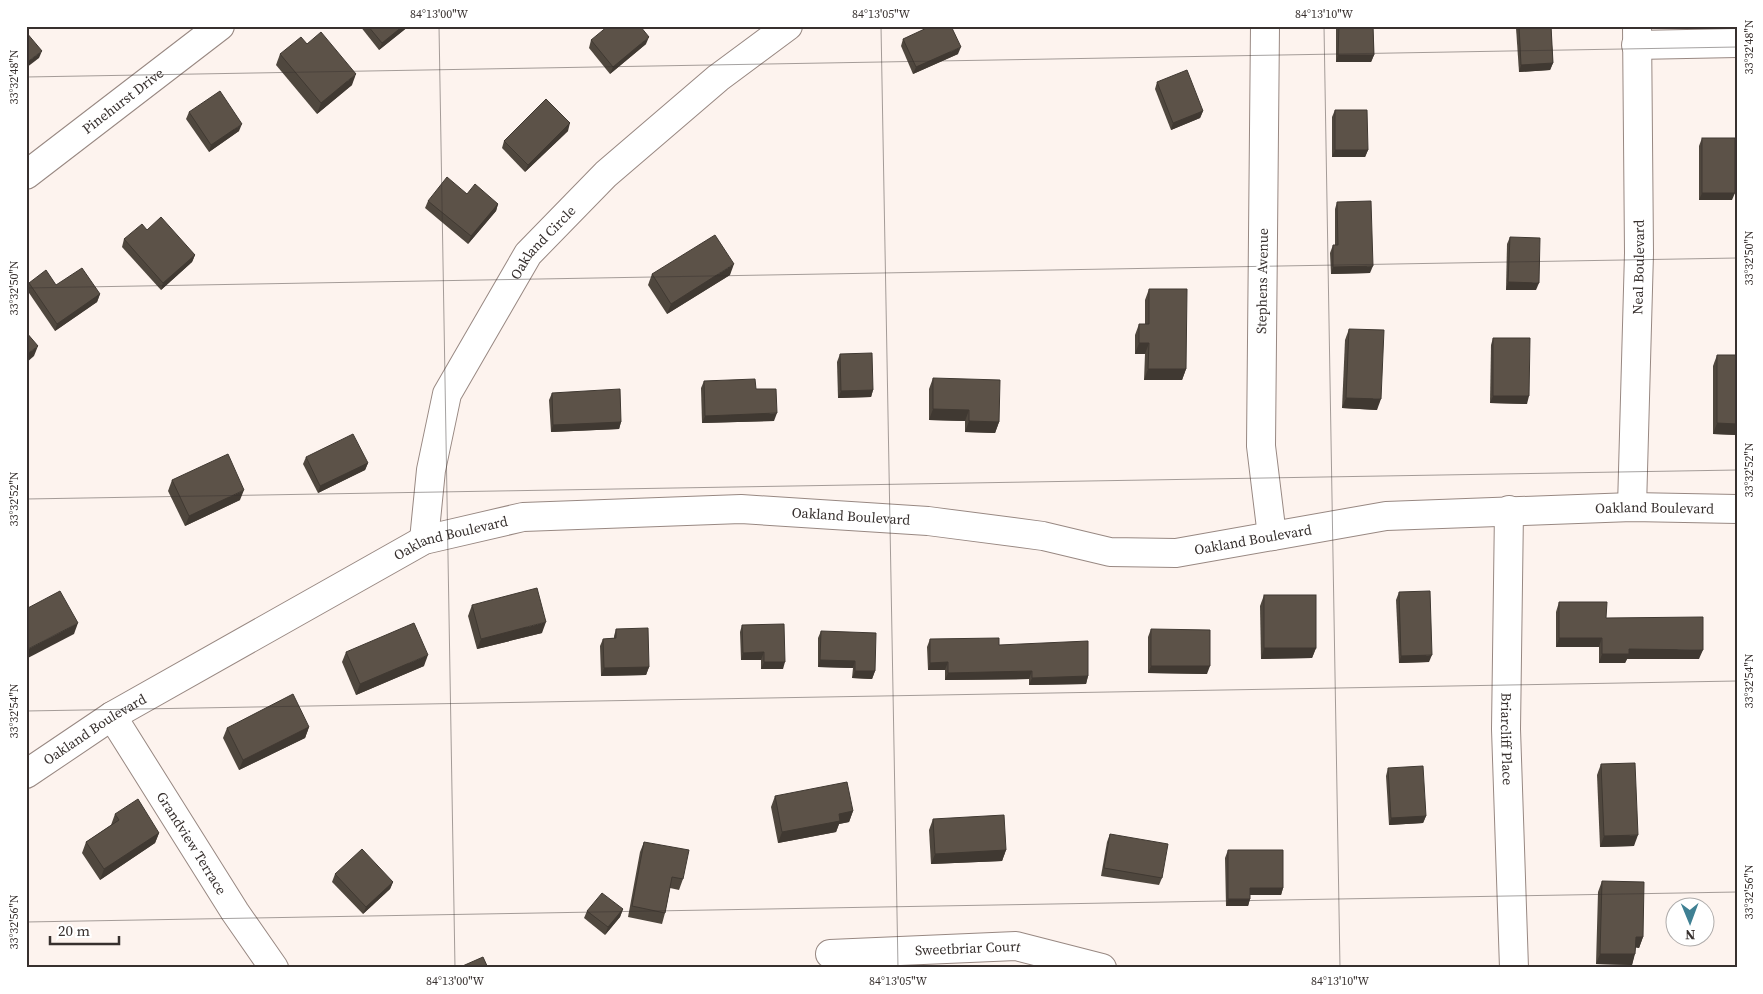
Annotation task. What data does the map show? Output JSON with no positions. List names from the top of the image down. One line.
{"streets":{"street":["Pinehurst Drive","Oakland Circle","Neal Boulevard","Stephens Avenue","Oakland Boulevard","Briarcliff Place","Grandview Terrace","Sweetbriar Court"]},"crossings":[["Oakland Circle","Oakland Boulevard"],["Neal Boulevard","Oakland Boulevard"],["Stephens Avenue","Oakland Boulevard"],["Oakland Boulevard","Briarcliff Place"],["Oakland Boulevard","Grandview Terrace"]],"scale_bar":"20 m","north":"bottom","coordinates":["84°13'00\"W","84°13'05\"W","84°13'10\"W","33°32'48\"N","33°32'50\"N","33°32'52\"N","33°32'54\"N","33°32'56\"N"]}
